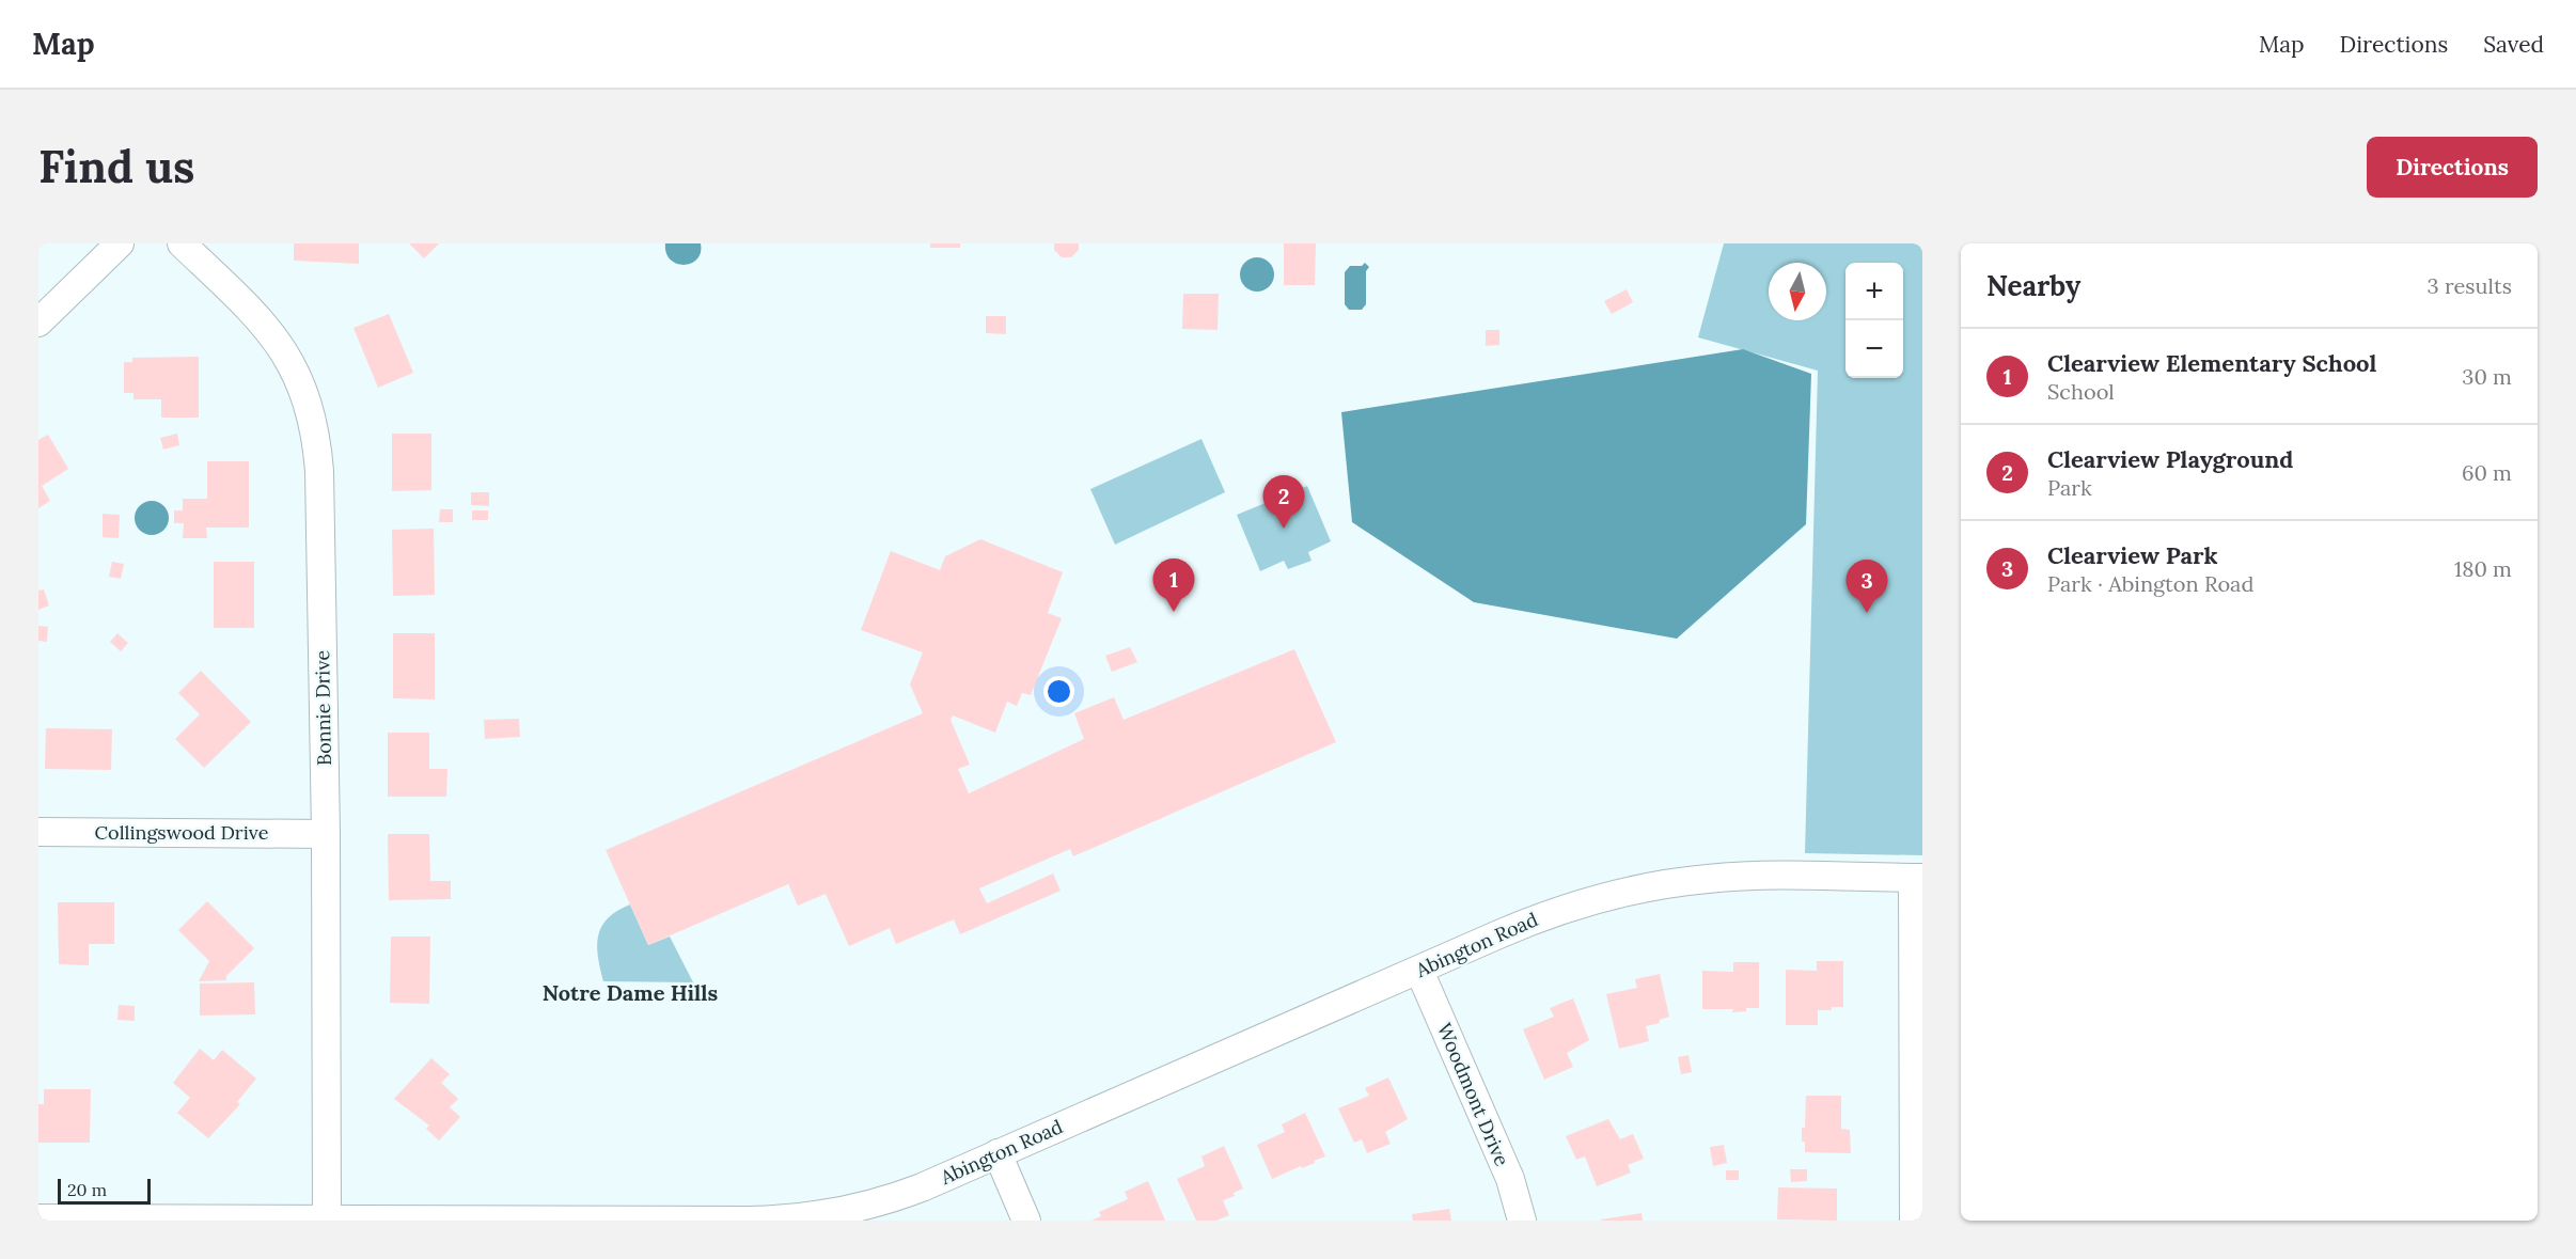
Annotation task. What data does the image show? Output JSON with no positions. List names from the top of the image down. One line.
{"streets":{"street":["Bonnie Drive","Collingswood Drive","Abington Road","Woodmont Drive"]},"crossings":[["Bonnie Drive","Collingswood Drive"],["Bonnie Drive","Abington Road"],["Abington Road","Woodmont Drive"]],"districts":["Notre Dame Hills"],"scale_bar":"20 m","north":"bottom","page":{"header":"Map","nav":["Map","Directions","Saved"],"buttons":"Directions","title":"Find us","heading":["Nearby","3 results"],"map_buttons":["+","−"],"list":[{"mark":"1","name":"Clearview Elementary School","note":"School","value":"30 m"},{"mark":"2","name":"Clearview Playground","note":"Park","value":"60 m"},{"mark":"3","name":"Clearview Park","note":"Park · Abington Road","value":"180 m"}],"pins":["2","1","3"],"scale":"20 m"}}
